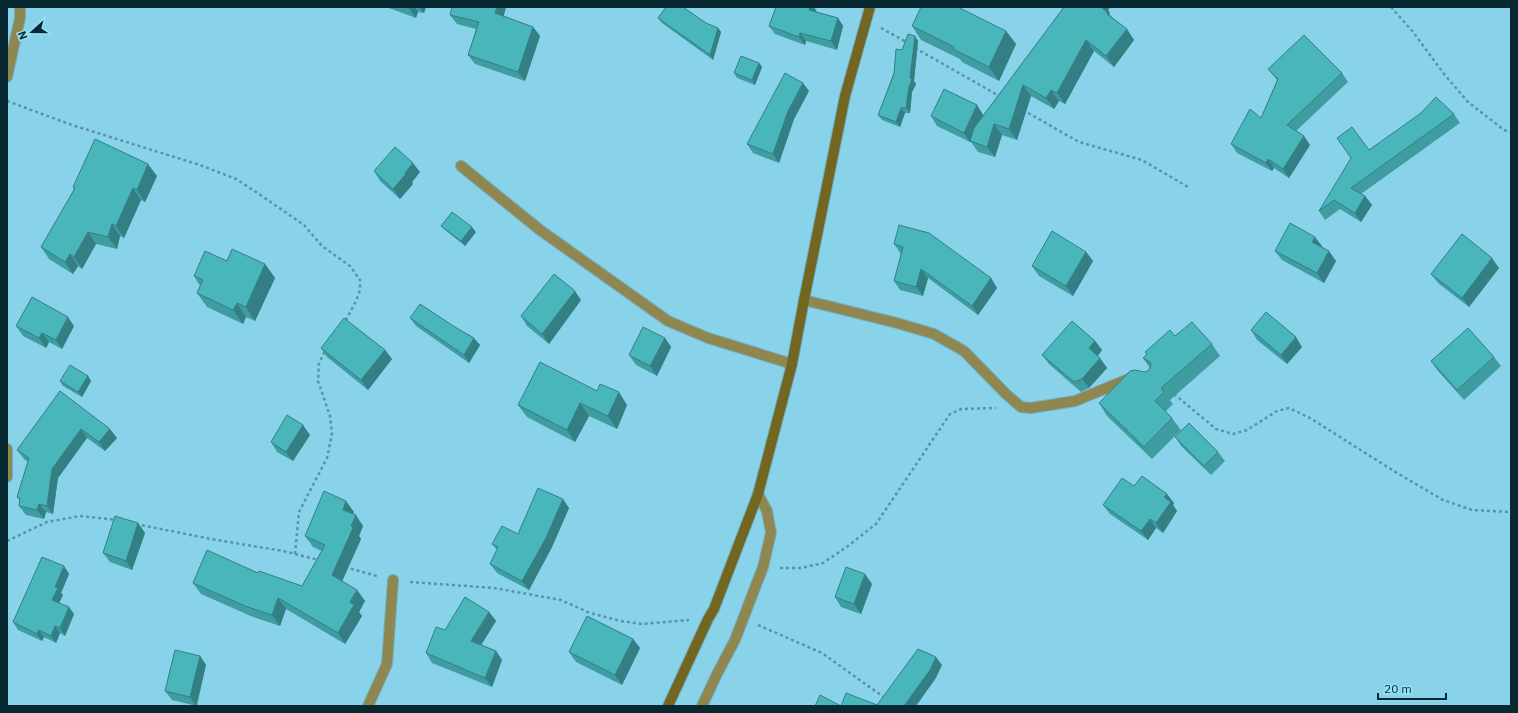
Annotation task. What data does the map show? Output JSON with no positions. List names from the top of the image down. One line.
{"scale_bar":"20 m","north":"left"}
